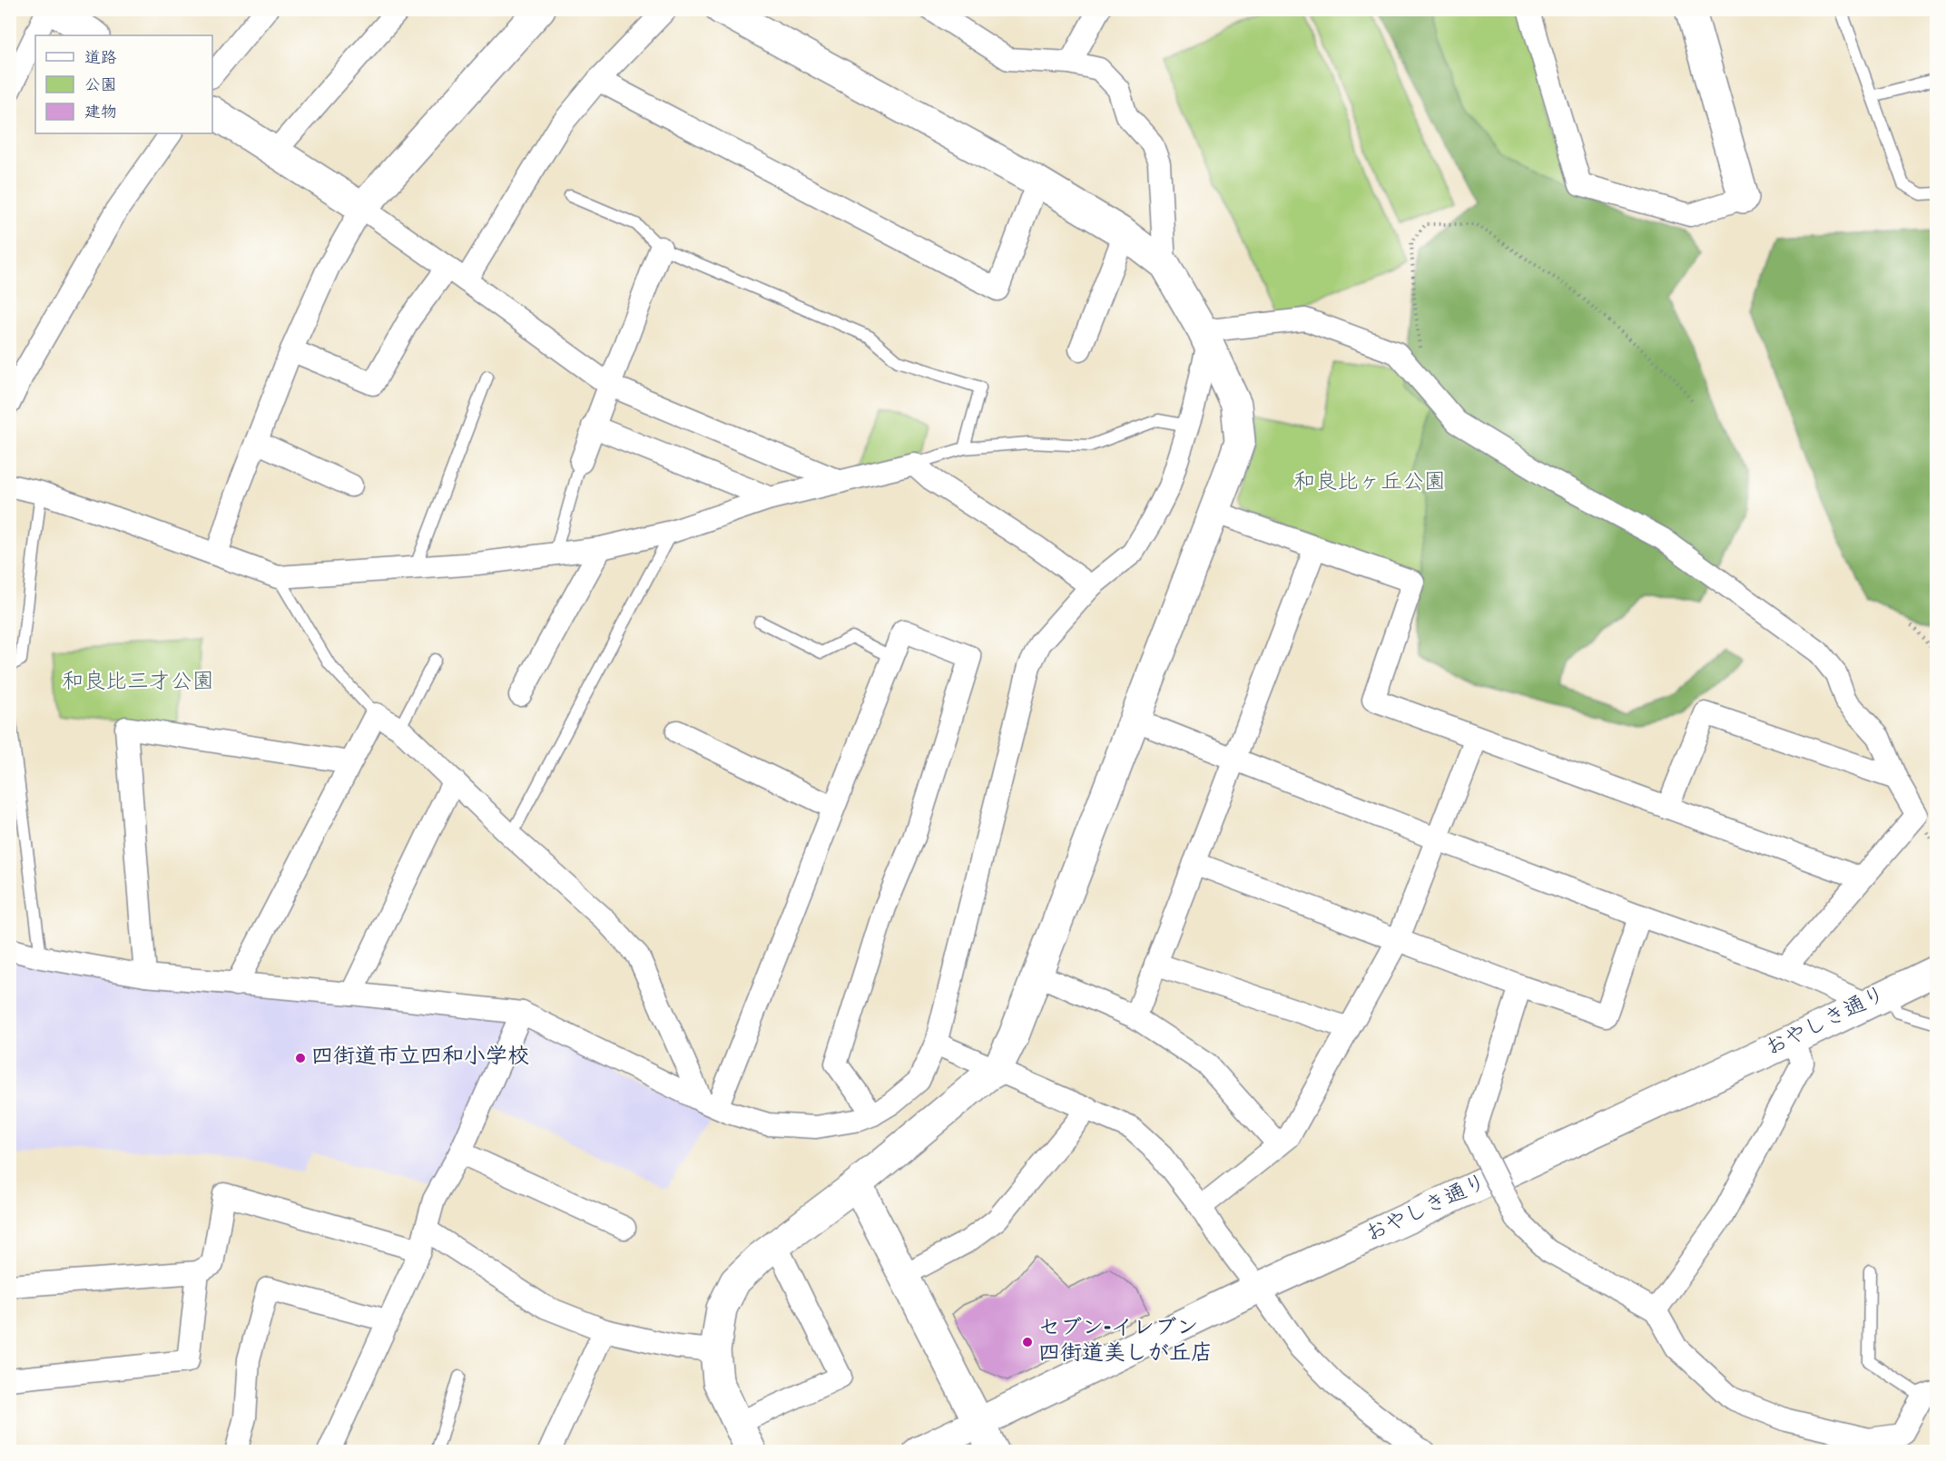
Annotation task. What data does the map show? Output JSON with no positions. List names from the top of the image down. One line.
{"streets":{"street":["おやしき通り"]},"parks":["和良比ヶ丘公園","和良比三才公園"],"places":["四街道市立四和小学校","セブン-イレブン 四街道美しが丘店"],"legend":["道路","公園","建物"]}
